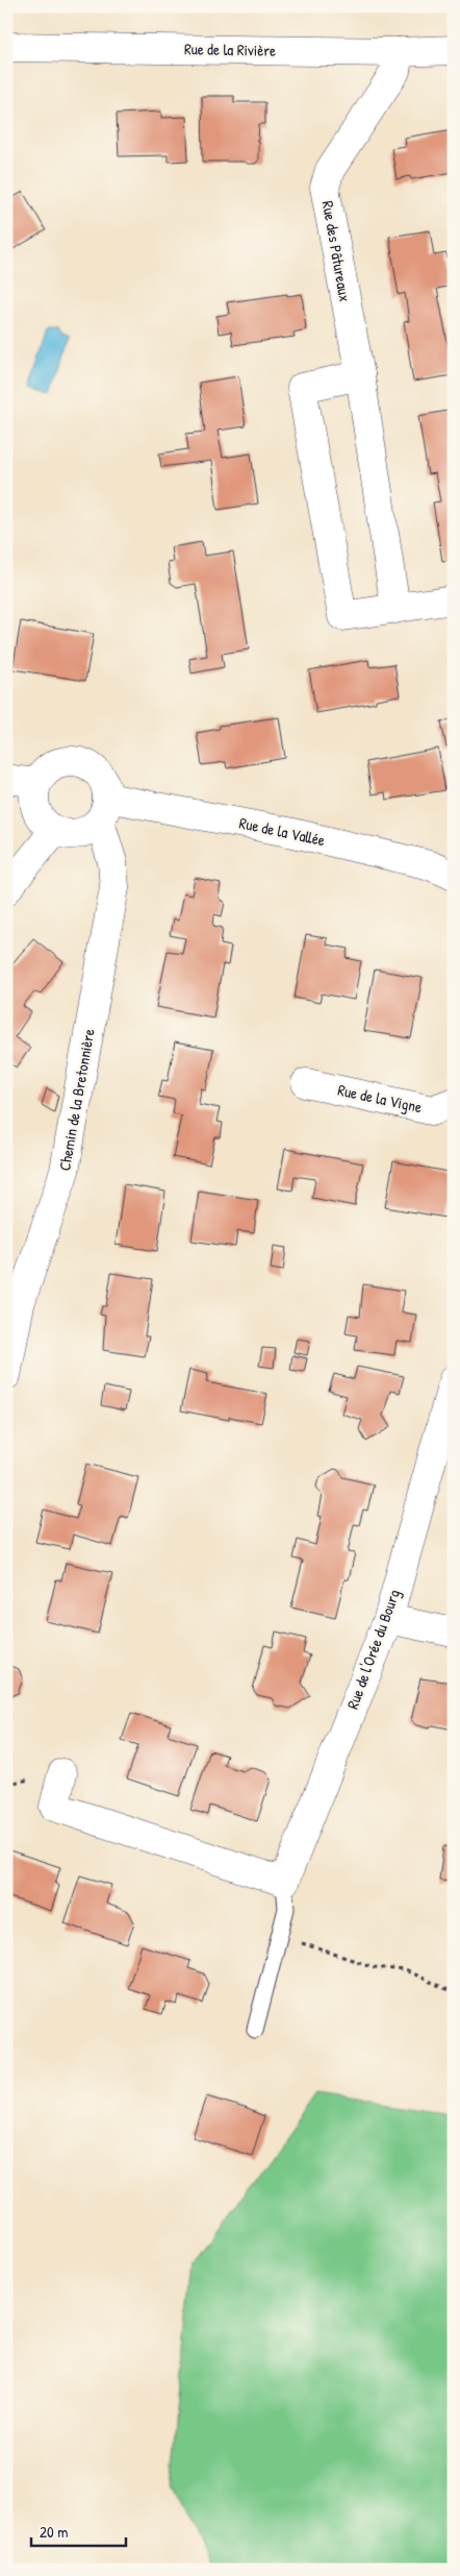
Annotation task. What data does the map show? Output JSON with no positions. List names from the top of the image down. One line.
{"streets":{"street":["Rue de la Rivière","Rue des Pâtureaux","Rue de la Vallée","Rue de la Vigne","Chemin de la Bretonnière","Rue de l'Orée du Bourg"]},"crossings":[["Rue de la Rivière","Rue des Pâtureaux"],["Rue de la Vallée","Chemin de la Bretonnière"]],"scale_bar":"20 m"}
